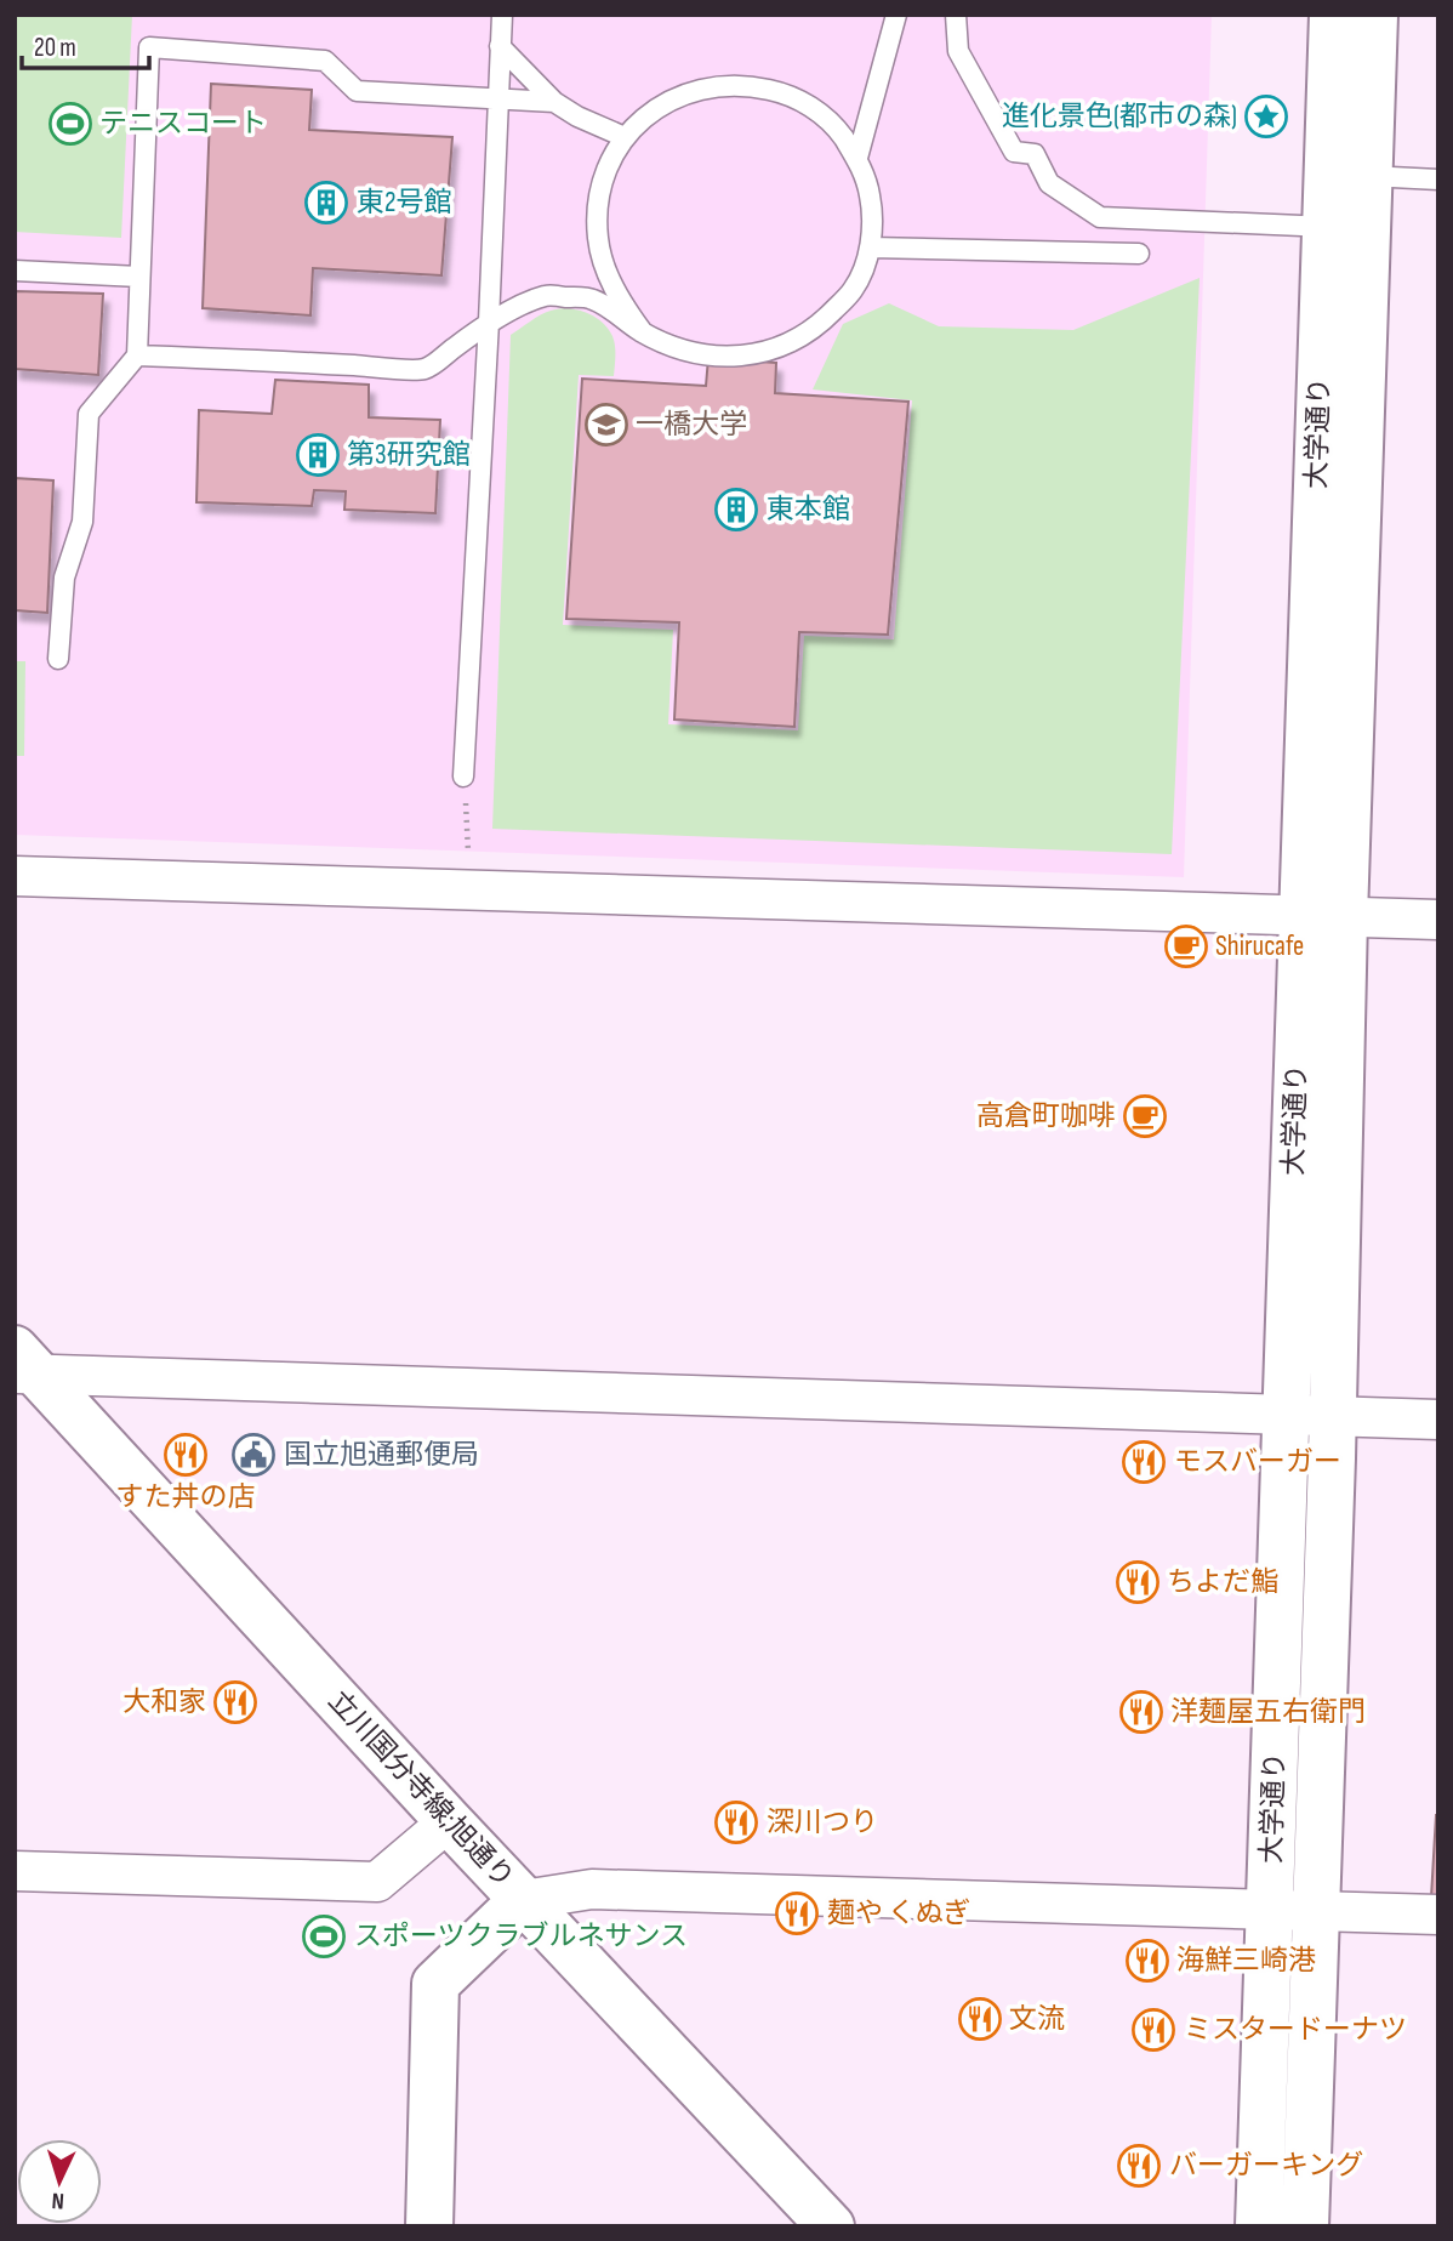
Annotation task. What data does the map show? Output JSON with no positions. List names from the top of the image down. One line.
{"streets":{"main road":["大学通り","立川国分寺線;旭通り"]},"places":{"place":["進化景色(都市の森)"],"sports":["テニスコート","スポーツクラブルネサンス"],"building":["東2号館","第3研究館","東本館"],"school or university":["一橋大学"],"cafe":["Shirucafe","高倉町咖啡"],"restaurant":["すた丼の店","モスバーガー","ちよだ鮨","大和家","洋麺屋五右衛門","深川つり","麺や くぬぎ","海鮮三崎港","文流","ミスタードーナツ","バーガーキング"],"public building":["国立旭通郵便局"]},"scale_bar":"20 m","north":"bottom"}
